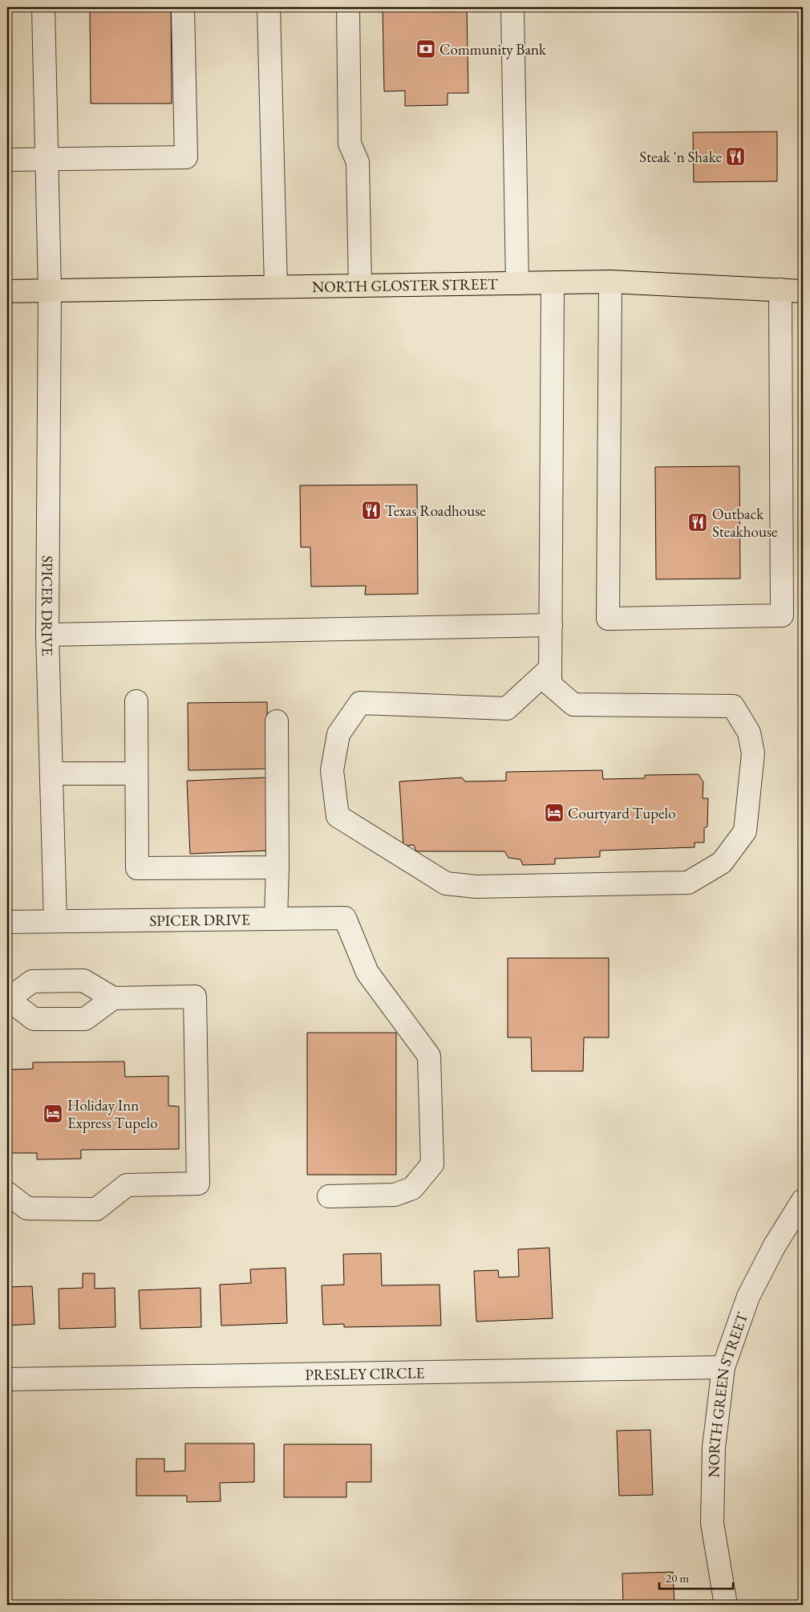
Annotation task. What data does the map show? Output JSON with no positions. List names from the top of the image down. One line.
{"streets":{"main road":["NORTH GLOSTER STREET"],"street":["SPICER DRIVE","PRESLEY CIRCLE","NORTH GREEN STREET"]},"crossings":[["NORTH GLOSTER STREET","SPICER DRIVE"],["PRESLEY CIRCLE","NORTH GREEN STREET"]],"places":{"bank":["Community Bank"],"restaurant":["Steak 'n Shake","Texas Roadhouse","Outback Steakhouse"],"hotel":["Courtyard Tupelo","Holiday Inn Express Tupelo"]},"scale_bar":"20 m"}
